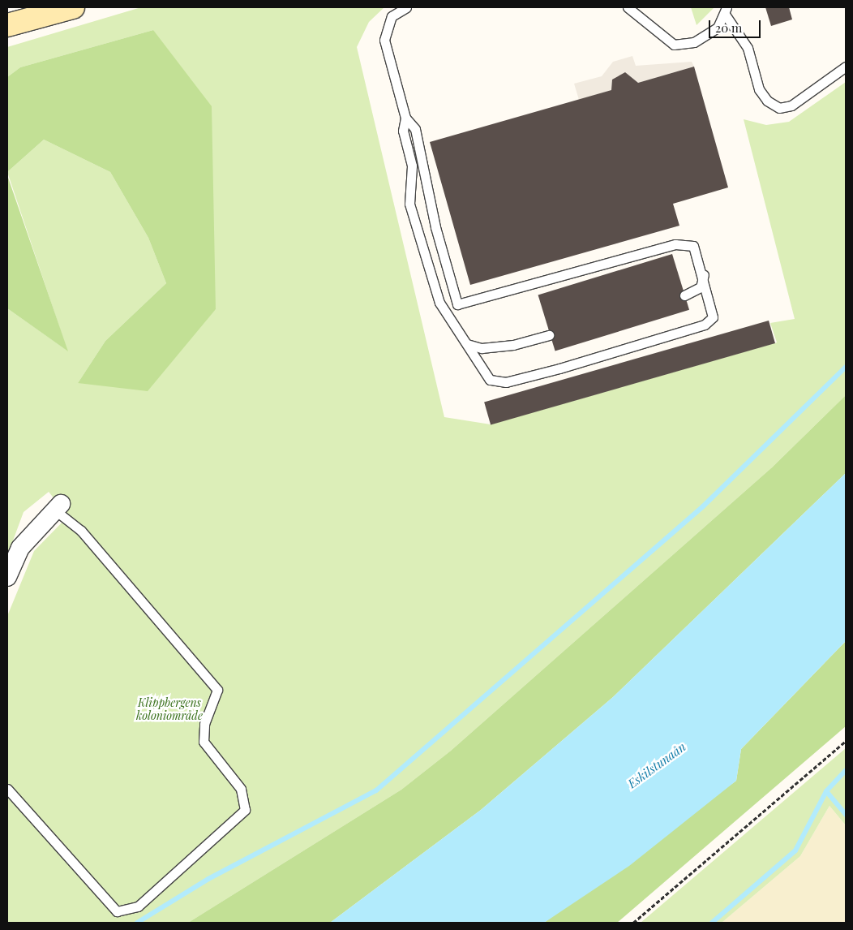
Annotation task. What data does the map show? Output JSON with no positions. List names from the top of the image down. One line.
{"water":["Eskilstunaån"],"parks":["Klippbergens koloniområde"],"scale_bar":"20 m"}
